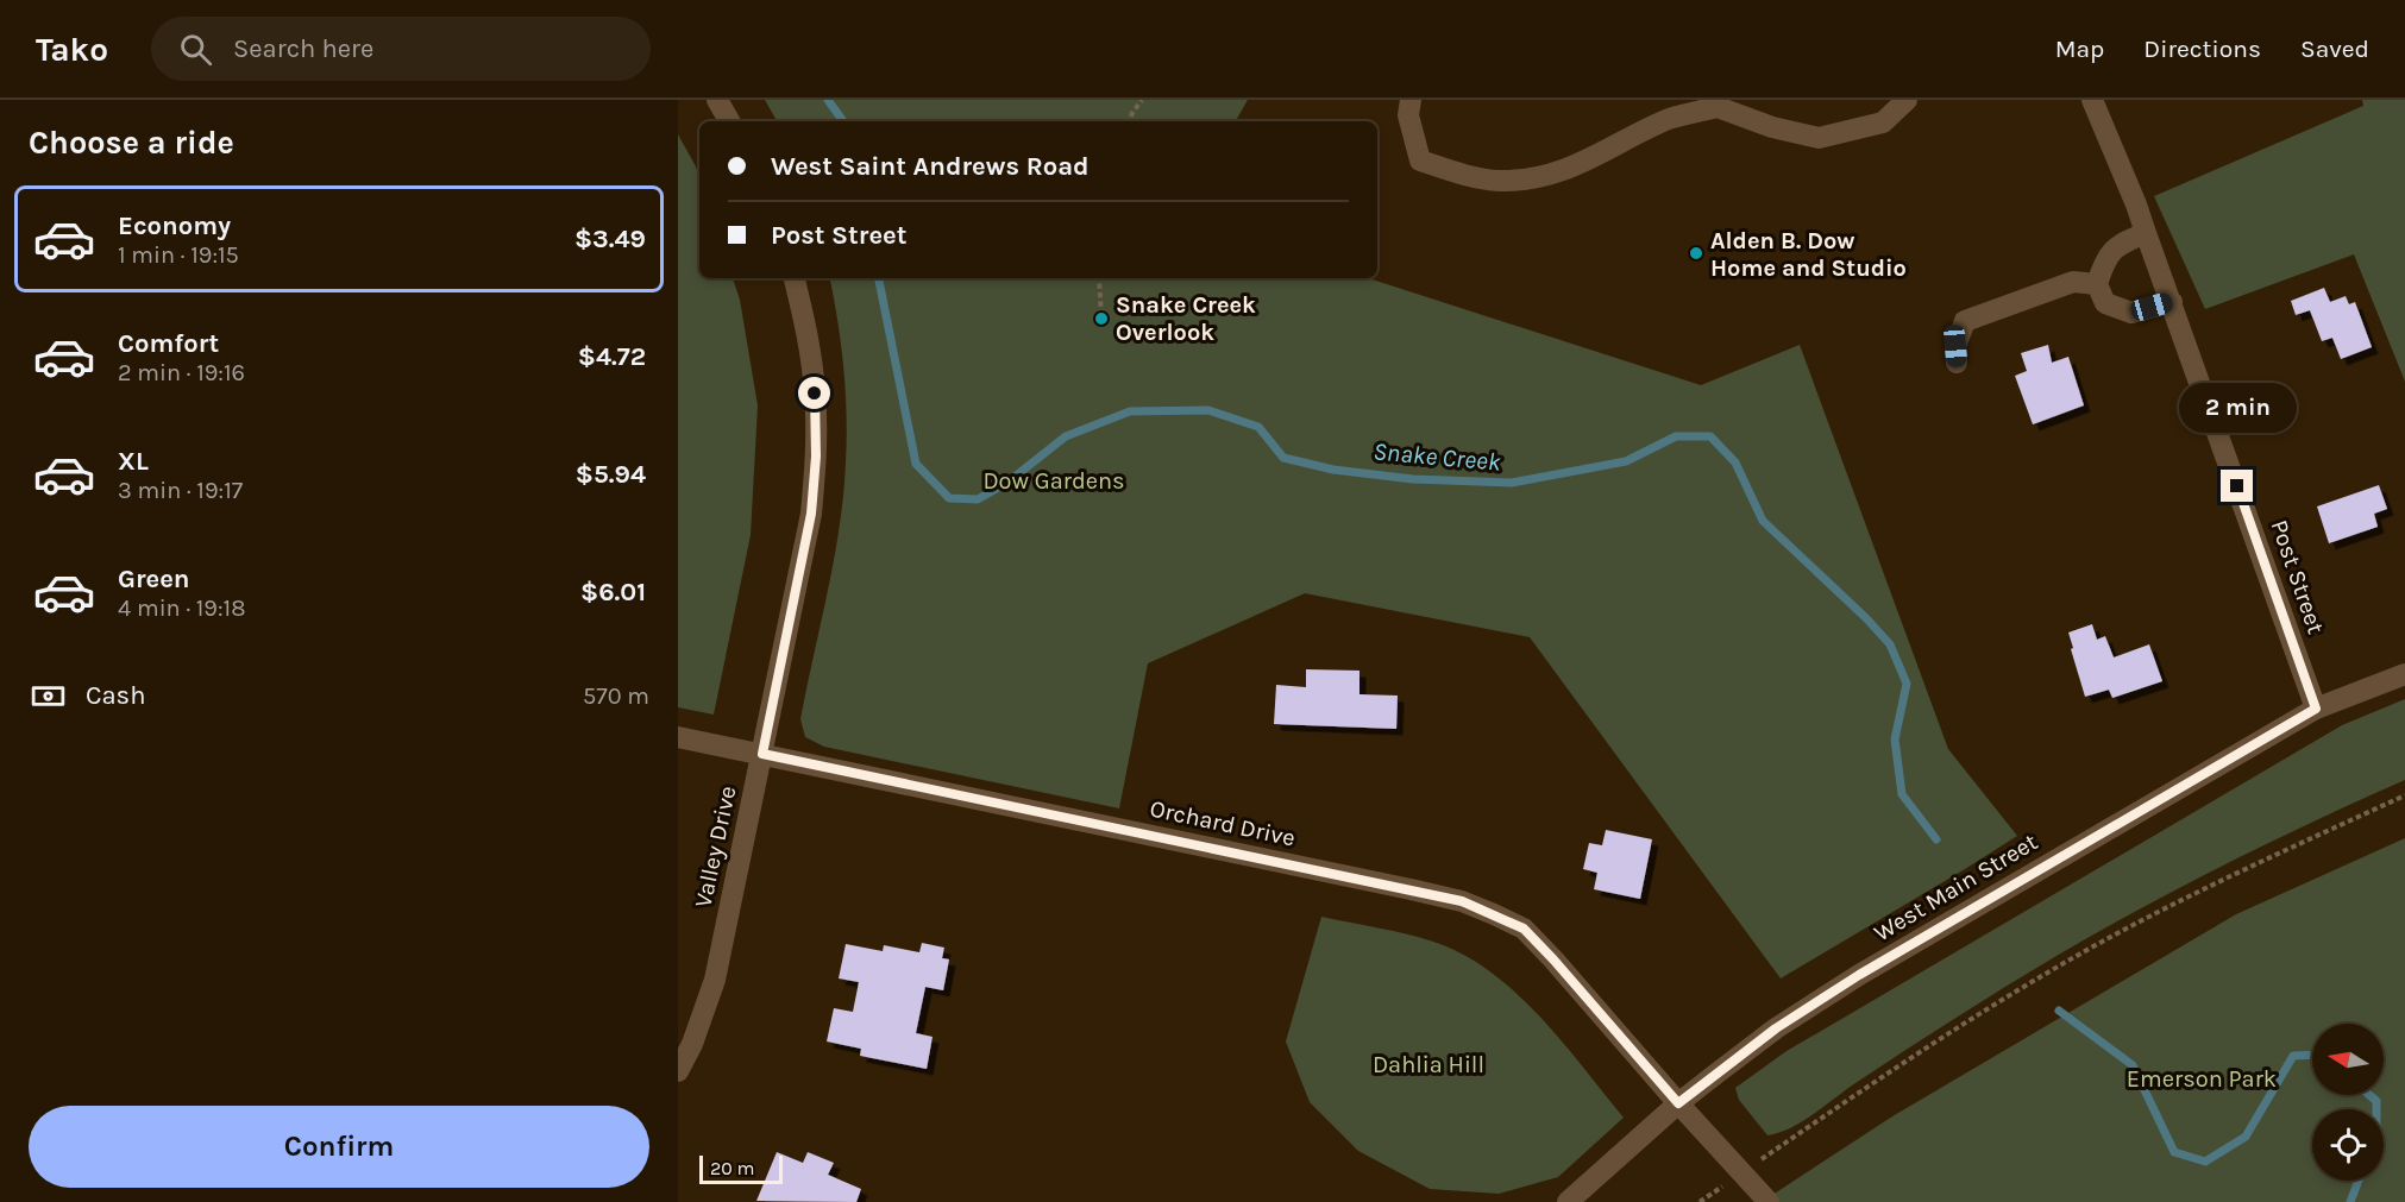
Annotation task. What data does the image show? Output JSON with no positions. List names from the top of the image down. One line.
{"streets":{"street":["Post Street","Orchard Drive","Valley Drive","West Main Street"]},"crossings":[["Post Street","West Main Street"],["Orchard Drive","Valley Drive"],["Orchard Drive","West Main Street"]],"water":["Snake Creek"],"parks":["Dow Gardens","Dahlia Hill","Emerson Park"],"places":["Alden B. Dow Home and Studio","Snake Creek Overlook"],"scale_bar":"20 m","north":"left","page":{"header":"Tako","search":"Search here","nav":["Map","Directions","Saved"],"heading":"Choose a ride","banner":["West Saint Andrews Road","Post Street"],"list":[{"name":"Economy","note":"1 min · 19:15","value":"$3.49"},{"name":"Comfort","note":"2 min · 19:16","value":"$4.72"},{"name":"XL","note":"3 min · 19:17","value":"$5.94"},{"name":"Green","note":"4 min · 19:18","value":"$6.01"}],"bubble":"2 min","pay":["Cash","570 m"],"buttons":"Confirm","scale":"20 m"}}
